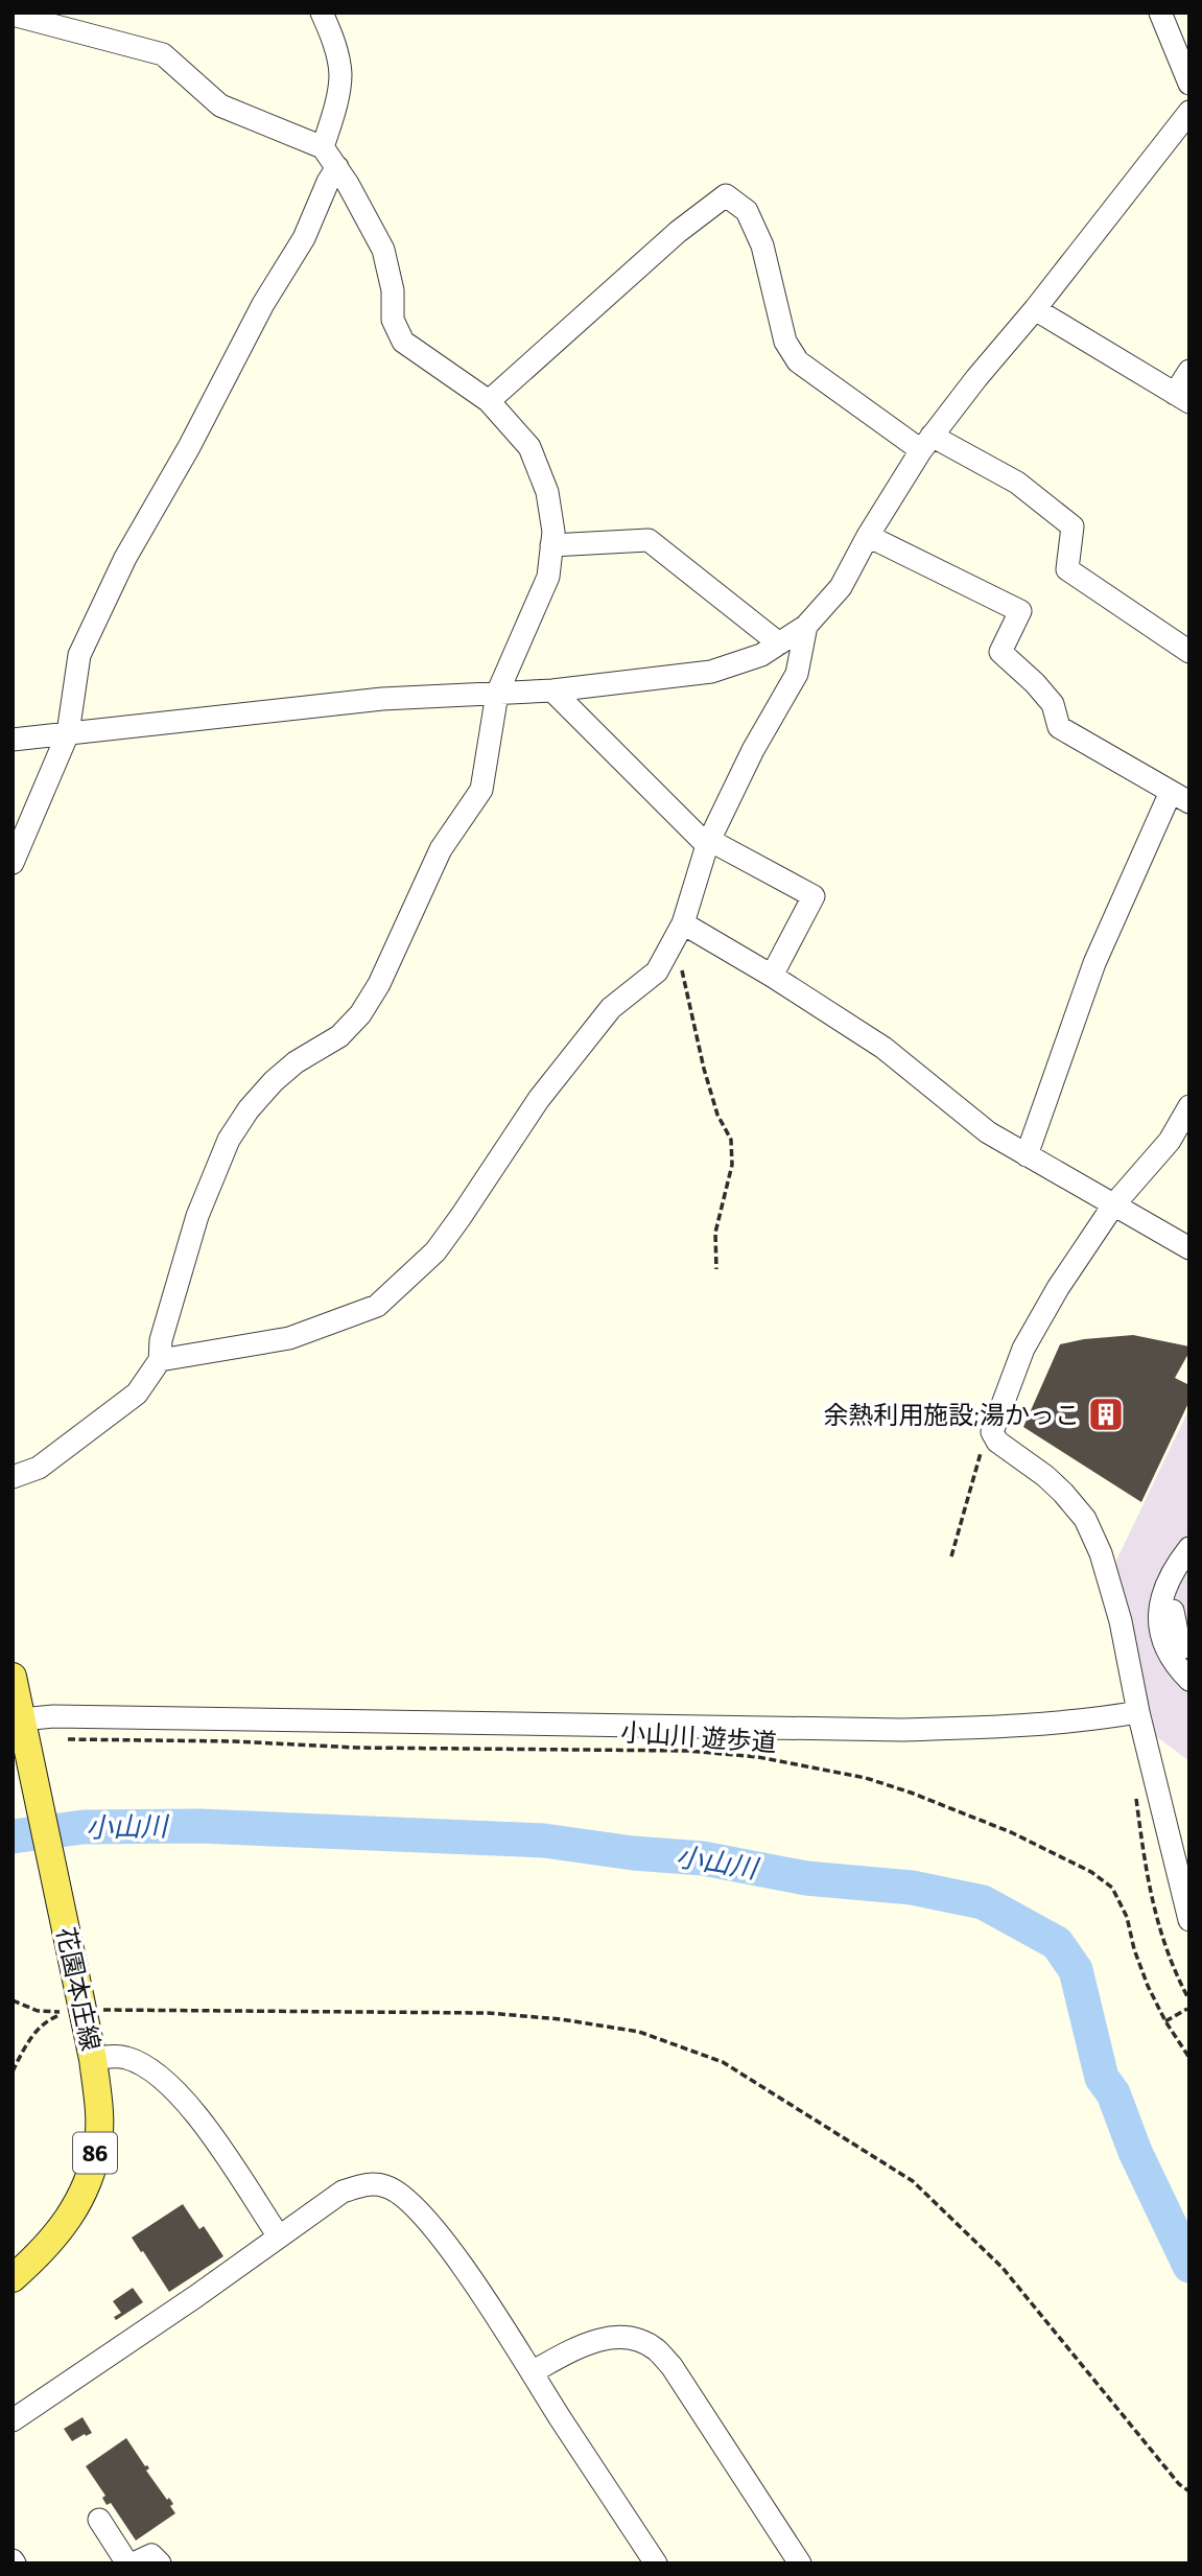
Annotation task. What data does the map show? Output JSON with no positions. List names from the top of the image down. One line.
{"streets":{"main road":["花園本庄線","86"],"path":["小山川 遊歩道"]},"water":["小山川"],"places":{"building":["余熱利用施設;湯かっこ"]}}
